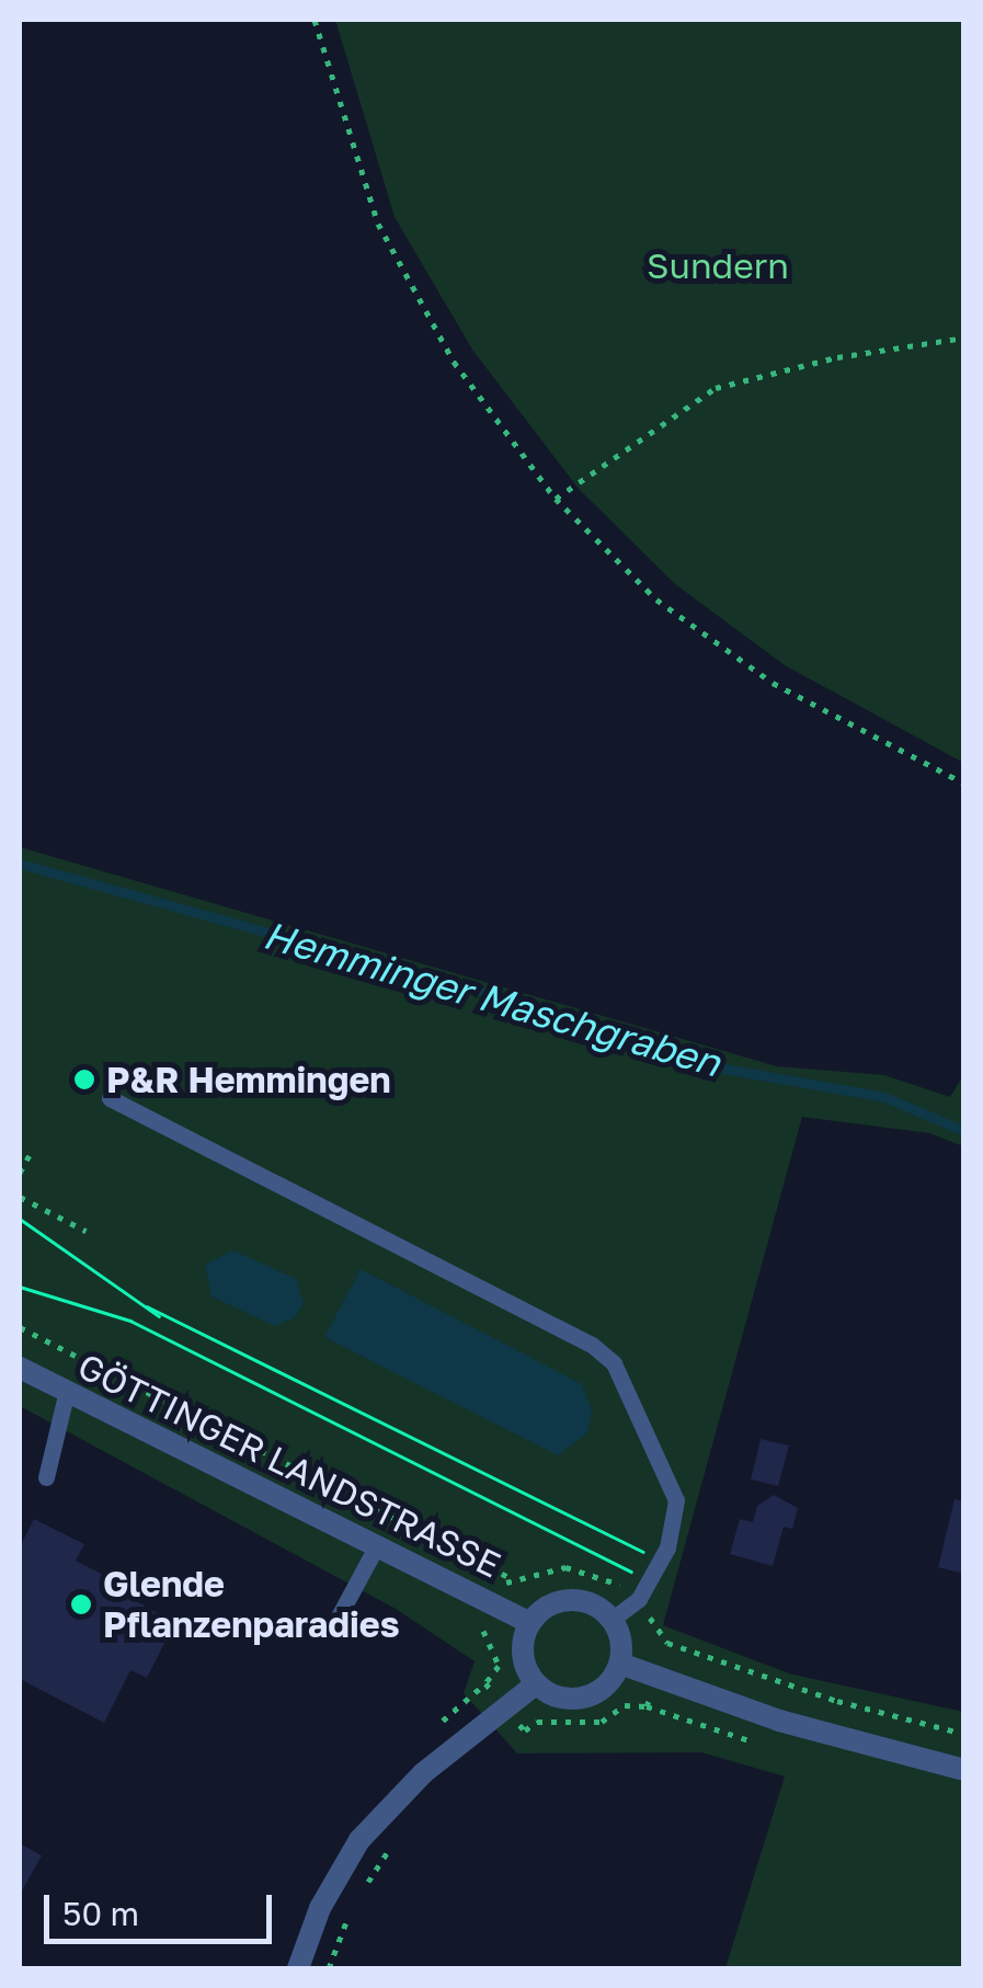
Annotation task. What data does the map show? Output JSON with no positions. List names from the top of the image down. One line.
{"streets":{"street":["GÖTTINGER LANDSTRASSE"]},"water":["Hemminger Maschgraben"],"parks":["Sundern"],"places":["P&R Hemmingen","Glende Pflanzenparadies"],"scale_bar":"50 m"}
